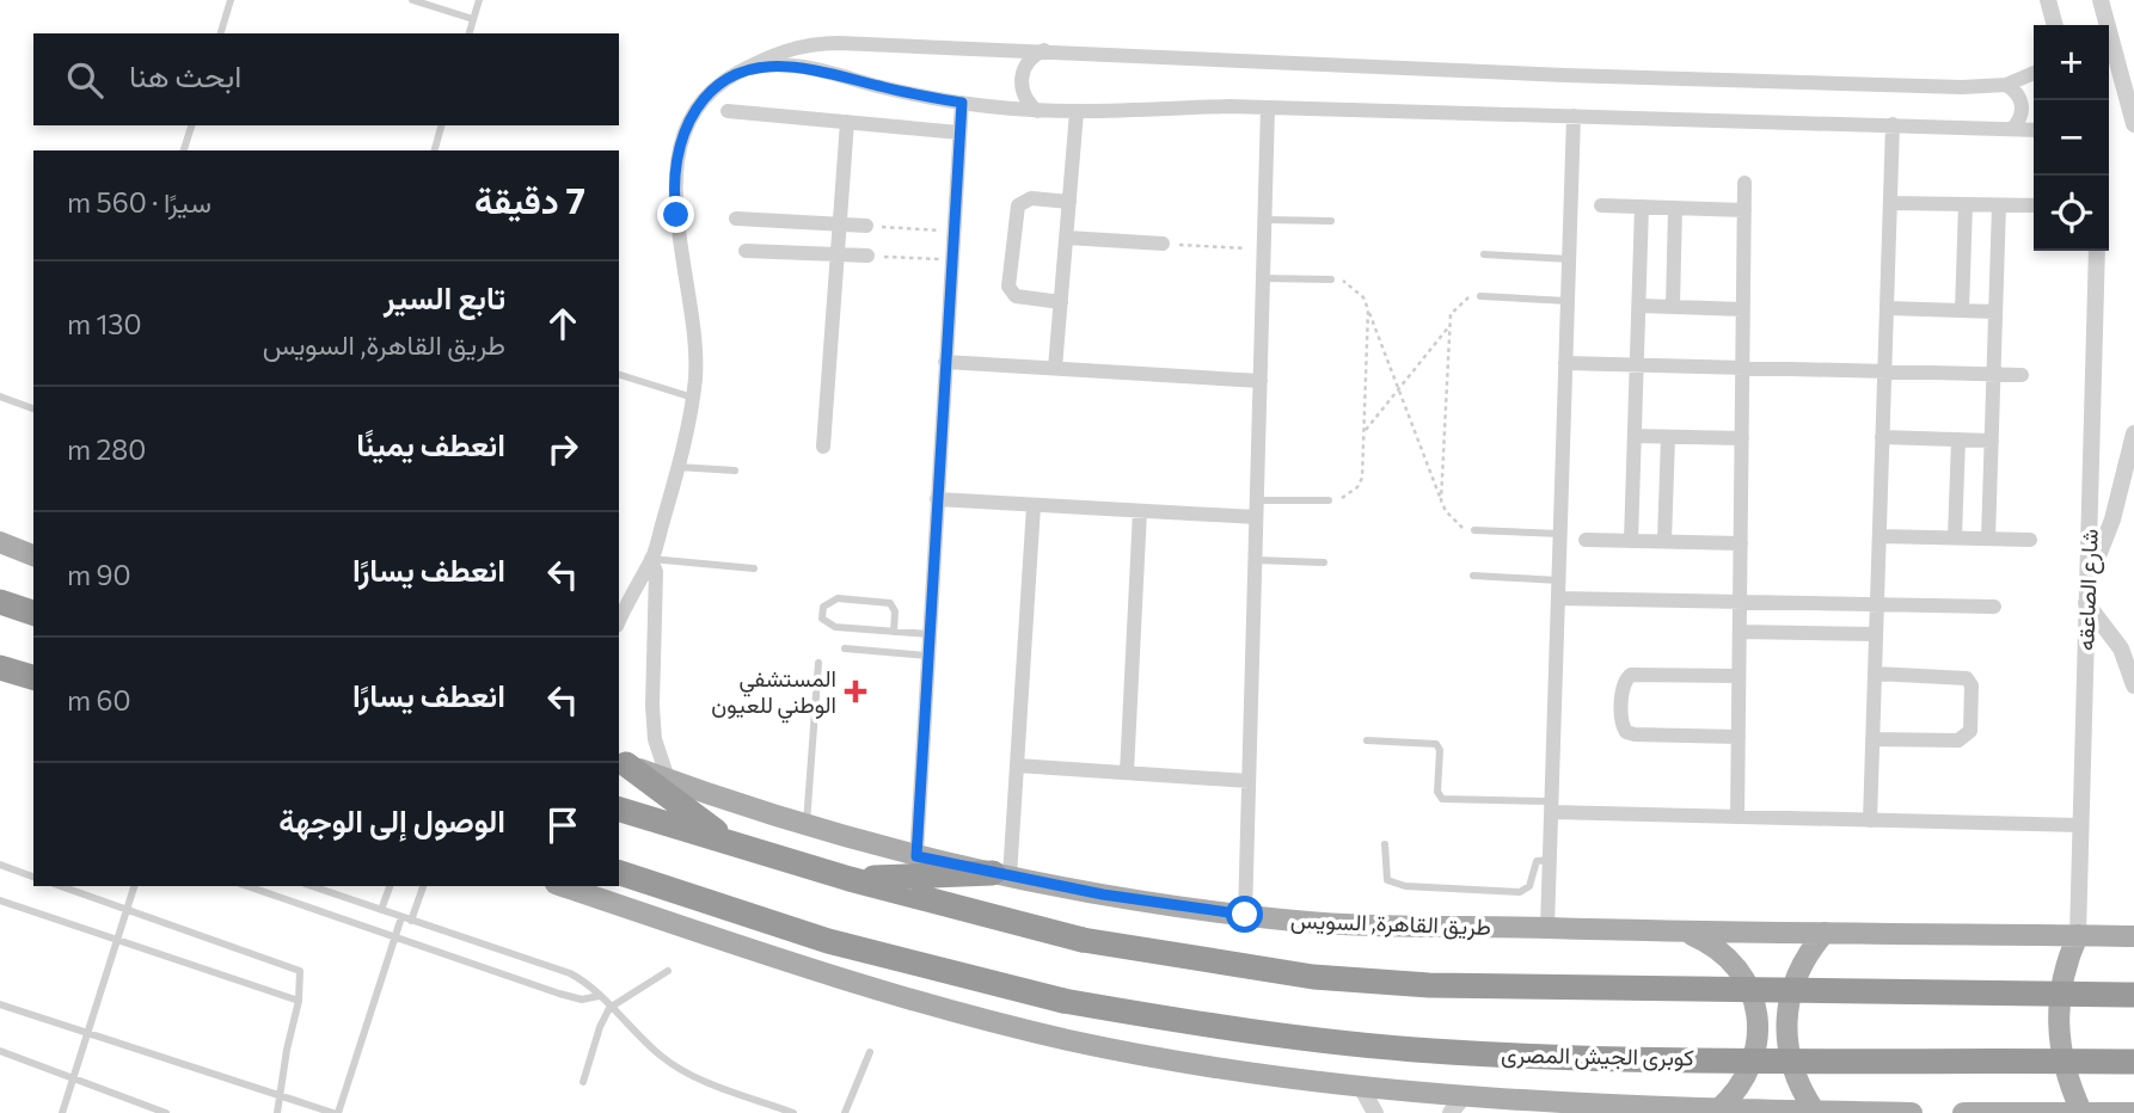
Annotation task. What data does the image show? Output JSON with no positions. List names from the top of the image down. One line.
{"streets":{"highway":["كوبرى الجيش المصرى"],"main road":["طريق القاهرة, السويس"],"street":["شارع الصاعقه"]},"crossings":[["شارع الصاعقه","طريق القاهرة, السويس"]],"places":{"health":["المستشفي الوطني للعيون"]},"page":{"map_buttons":["+","−"],"search":"ابحث هنا","heading":["7 دقيقة","سيرًا · 560 m"],"list":[["تابع السير","طريق القاهرة, السويس","130 m"],["انعطف يمينًا","280 m"],["انعطف يسارًا","90 m"],["انعطف يسارًا","60 m"],"الوصول إلى الوجهة"]}}
